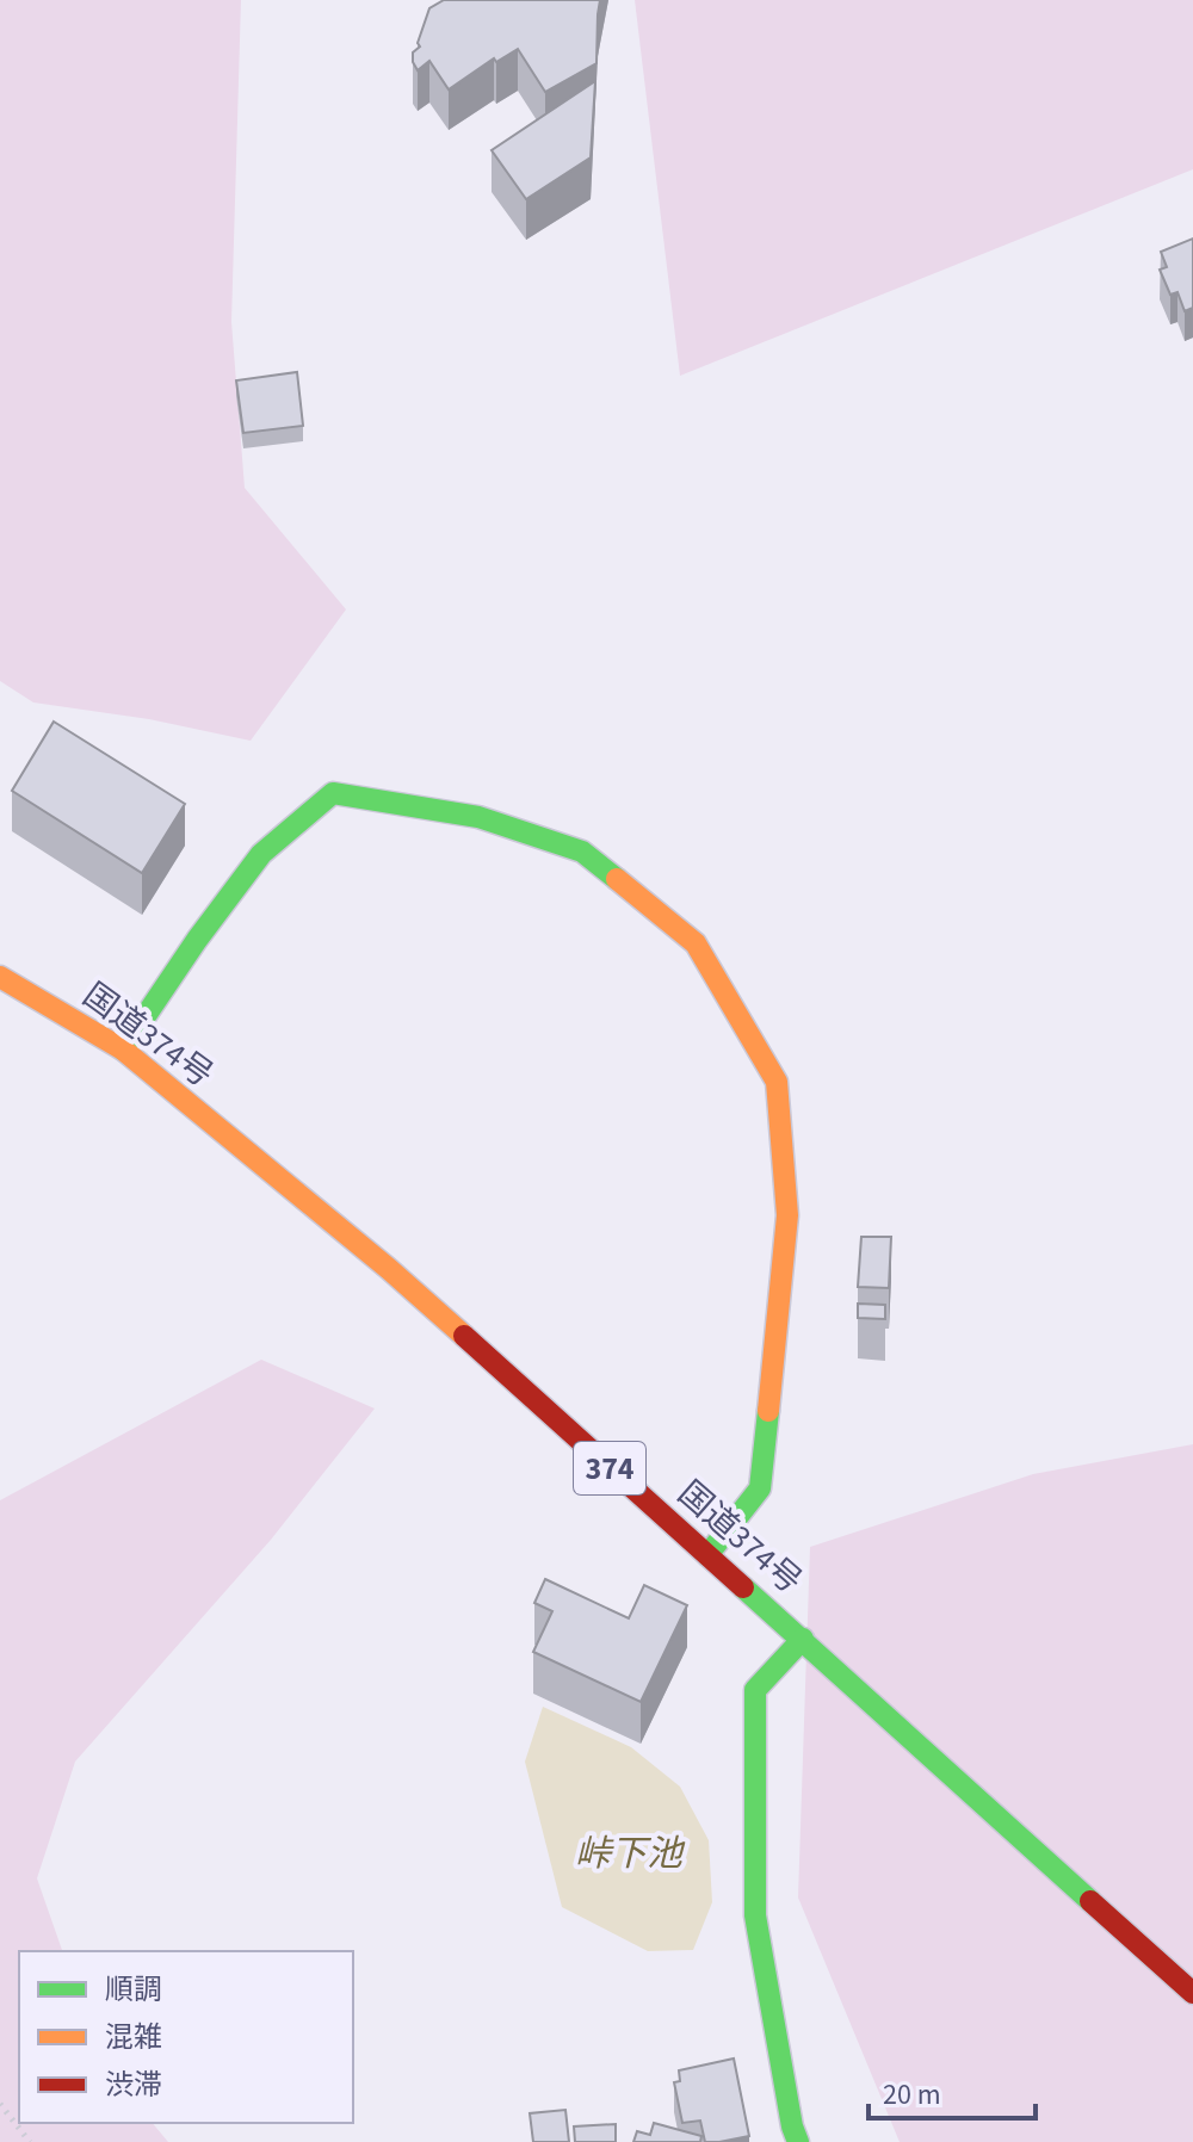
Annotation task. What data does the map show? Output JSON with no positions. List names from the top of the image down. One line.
{"streets":{"main road":["国道374号","374"]},"water":["峠下池"],"legend":["順調","混雑","渋滞"],"scale_bar":"20 m"}
